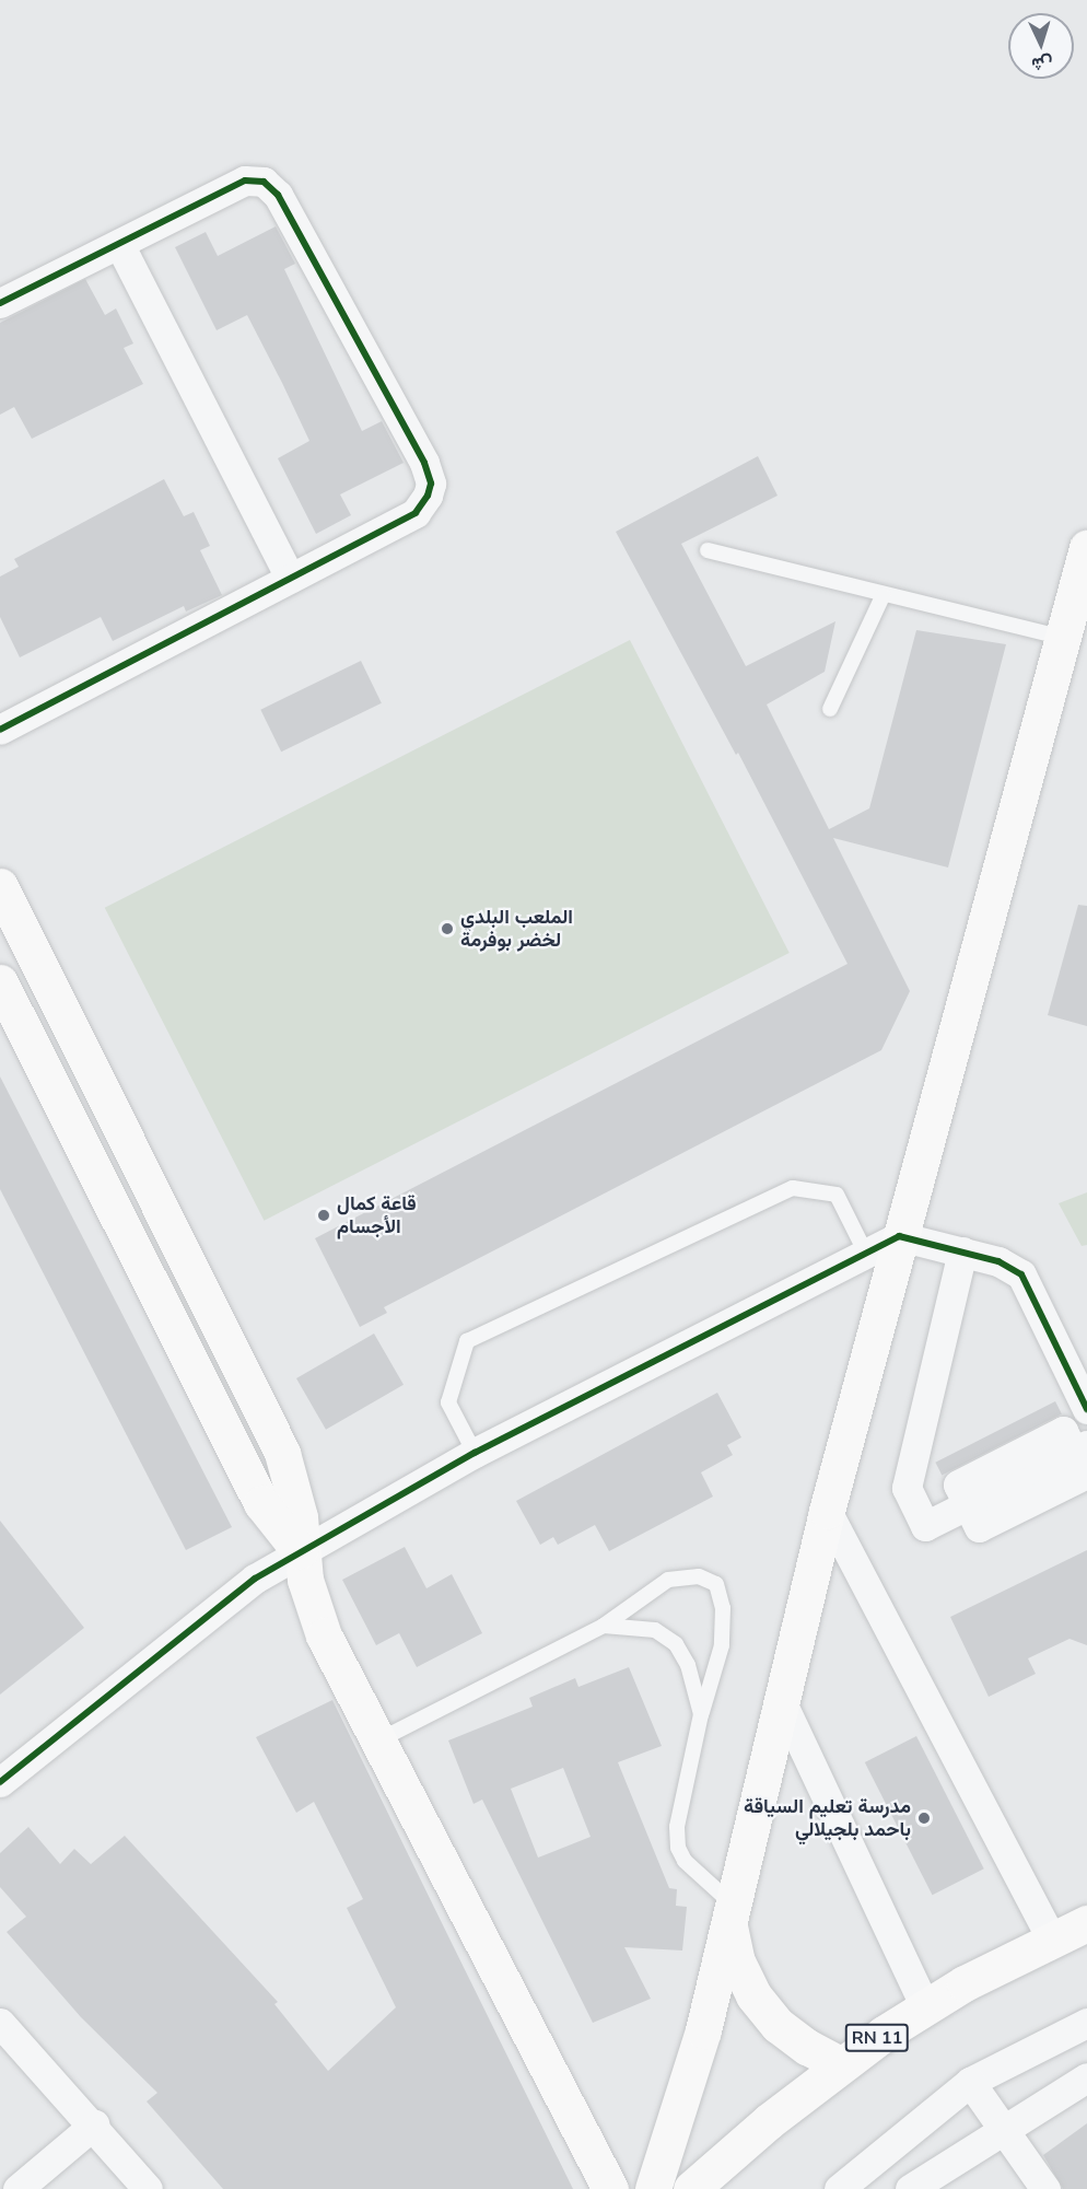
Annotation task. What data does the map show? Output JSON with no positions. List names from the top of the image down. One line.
{"streets":{"main road":["RN 11"]},"places":["الملعب البلدي لخضر بوفرمة","قاعة كمال الأجسام","مدرسة تعليم السياقة باحمد بلجيلالي"],"north":"bottom"}
